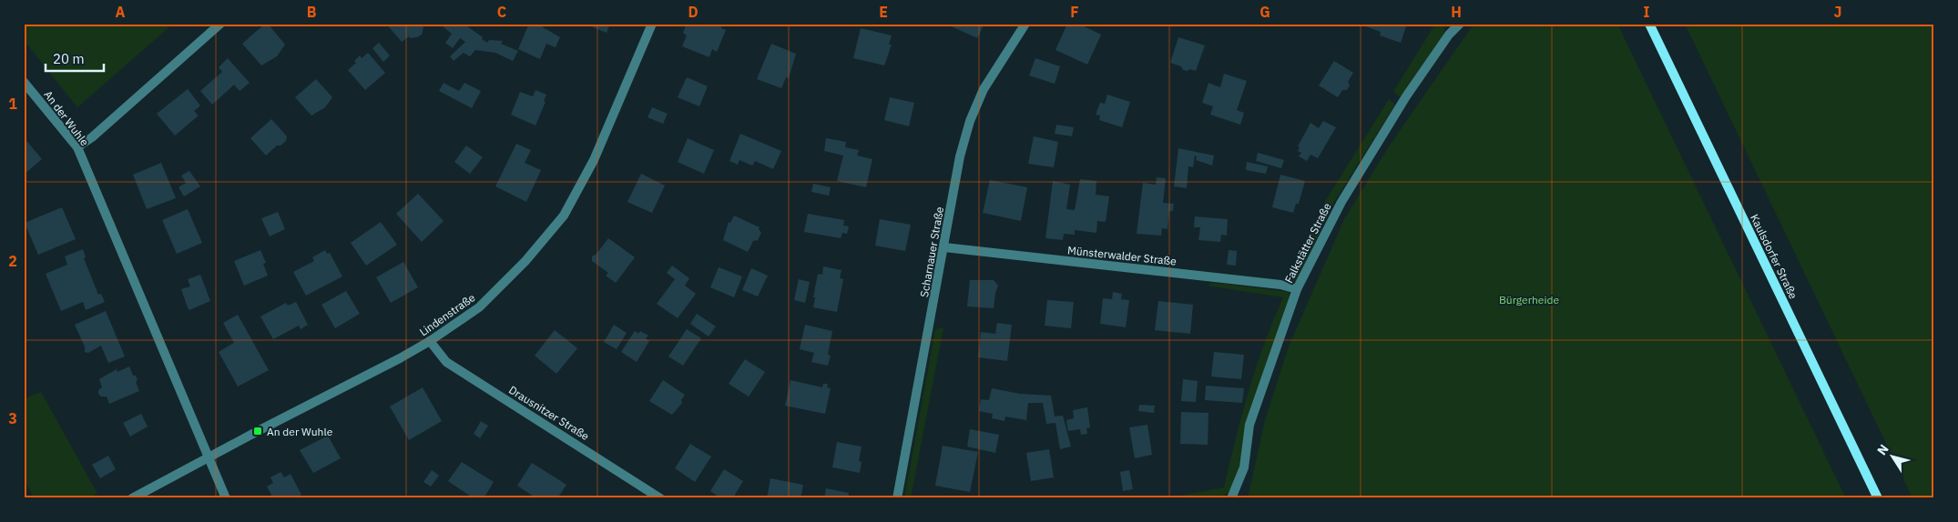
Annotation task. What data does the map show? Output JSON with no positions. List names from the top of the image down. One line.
{"streets":{"main road":["Kaulsdorfer Straße"],"street":["An der Wuhle","Falkstätter Straße","Scharnauer Straße","Münsterwalder Straße","Lindenstraße","Drausnitzer Straße"]},"crossings":[["An der Wuhle","Lindenstraße"],["Falkstätter Straße","Münsterwalder Straße"],["Scharnauer Straße","Münsterwalder Straße"],["Lindenstraße","Drausnitzer Straße"]],"parks":["Bürgerheide"],"places":{"transit":["An der Wuhle"]},"scale_bar":"20 m","north":"top left","grid":{"columns":["A","B","C","D","E","F","G","H","I","J"],"rows":["1","2","3"]}}
